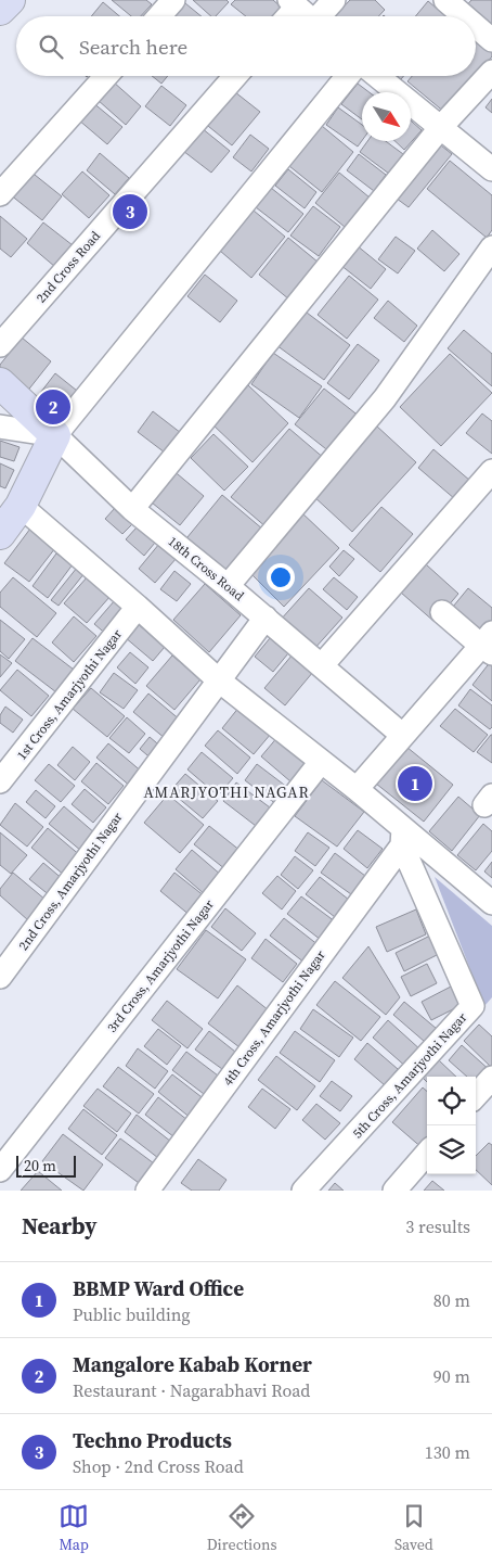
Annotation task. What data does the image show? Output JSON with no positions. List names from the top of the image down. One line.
{"streets":{"street":["2nd Cross Road","18th Cross Road","1st Cross, Amarjyothi Nagar","2nd Cross, Amarjyothi Nagar","3rd Cross, Amarjyothi Nagar","4th Cross, Amarjyothi Nagar","5th Cross, Amarjyothi Nagar"]},"crossings":[["18th Cross Road","2nd Cross, Amarjyothi Nagar"],["4th Cross, Amarjyothi Nagar","5th Cross, Amarjyothi Nagar"]],"districts":["AMARJYOTHI NAGAR"],"scale_bar":"20 m","north":"bottom right","page":{"search":"Search here","pins":["3","2","1"],"scale":"20 m","heading":["Nearby","3 results"],"list":[{"mark":"1","name":"BBMP Ward Office","note":"Public building","value":"80 m"},{"mark":"2","name":"Mangalore Kabab Korner","note":"Restaurant · Nagarabhavi Road","value":"90 m"},{"mark":"3","name":"Techno Products","note":"Shop · 2nd Cross Road","value":"130 m"}],"nav":["Map","Directions","Saved"]}}
